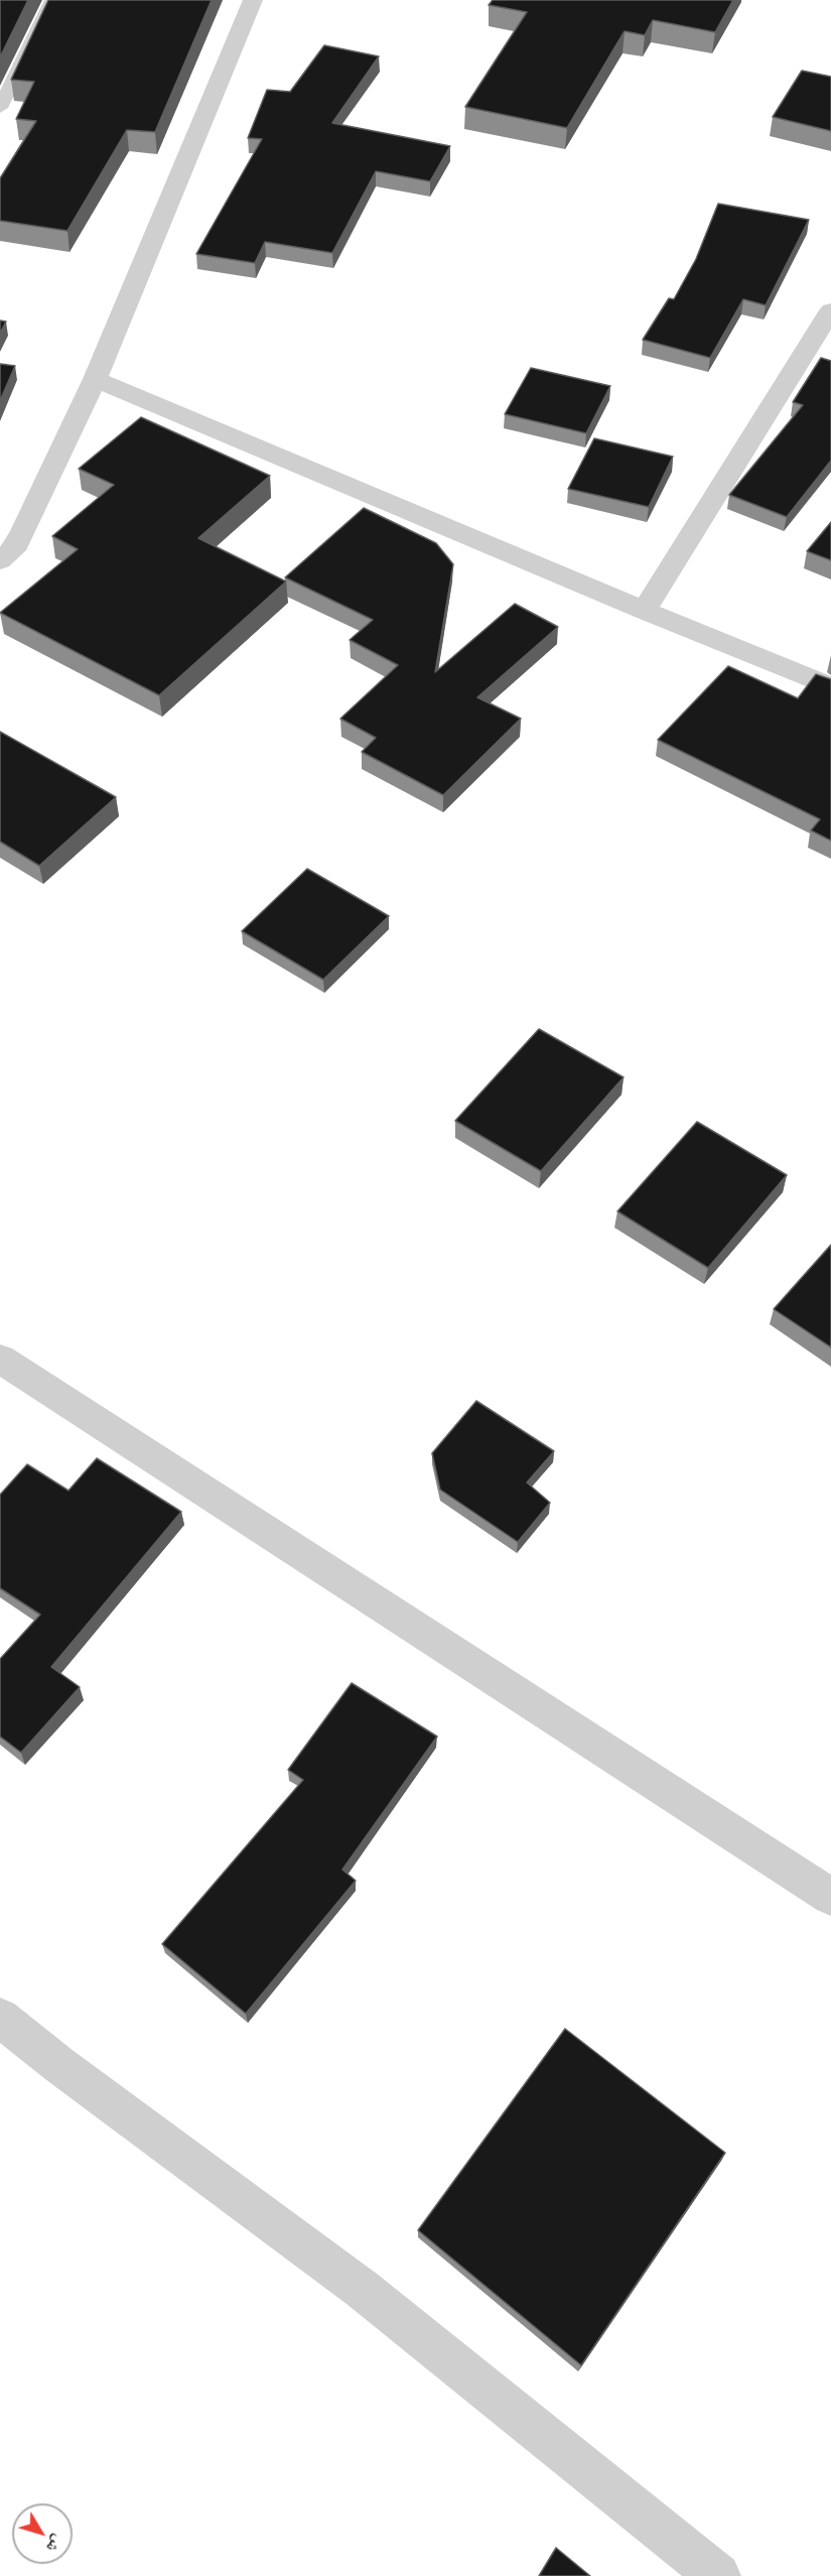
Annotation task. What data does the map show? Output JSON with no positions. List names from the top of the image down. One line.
{"north":"bottom right"}
